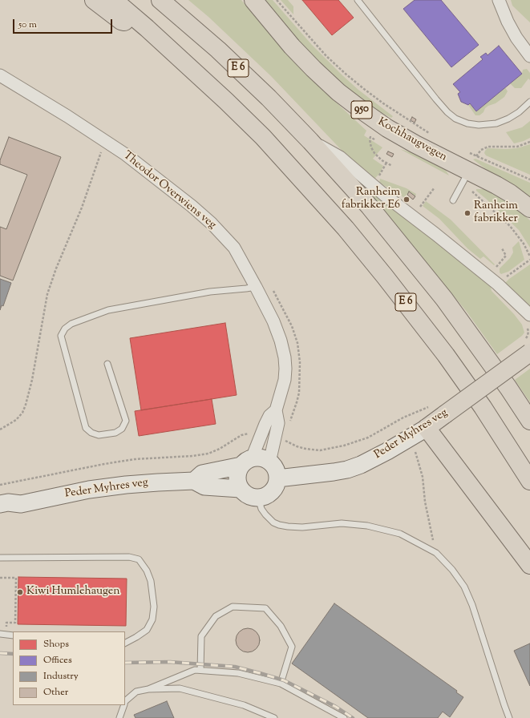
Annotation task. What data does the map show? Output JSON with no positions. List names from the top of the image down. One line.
{"streets":{"main road":["E 6","950","Kochhaugvegen","Peder Myhres veg"],"street":["Theodor Overwiens veg"]},"crossings":[["Theodor Overwiens veg","Peder Myhres veg"]],"places":["Ranheim fabrikker E6","Ranheim fabrikker","Kiwi Humlehaugen"],"legend":["Shops","Offices","Industry","Other"],"scale_bar":"50 m"}
